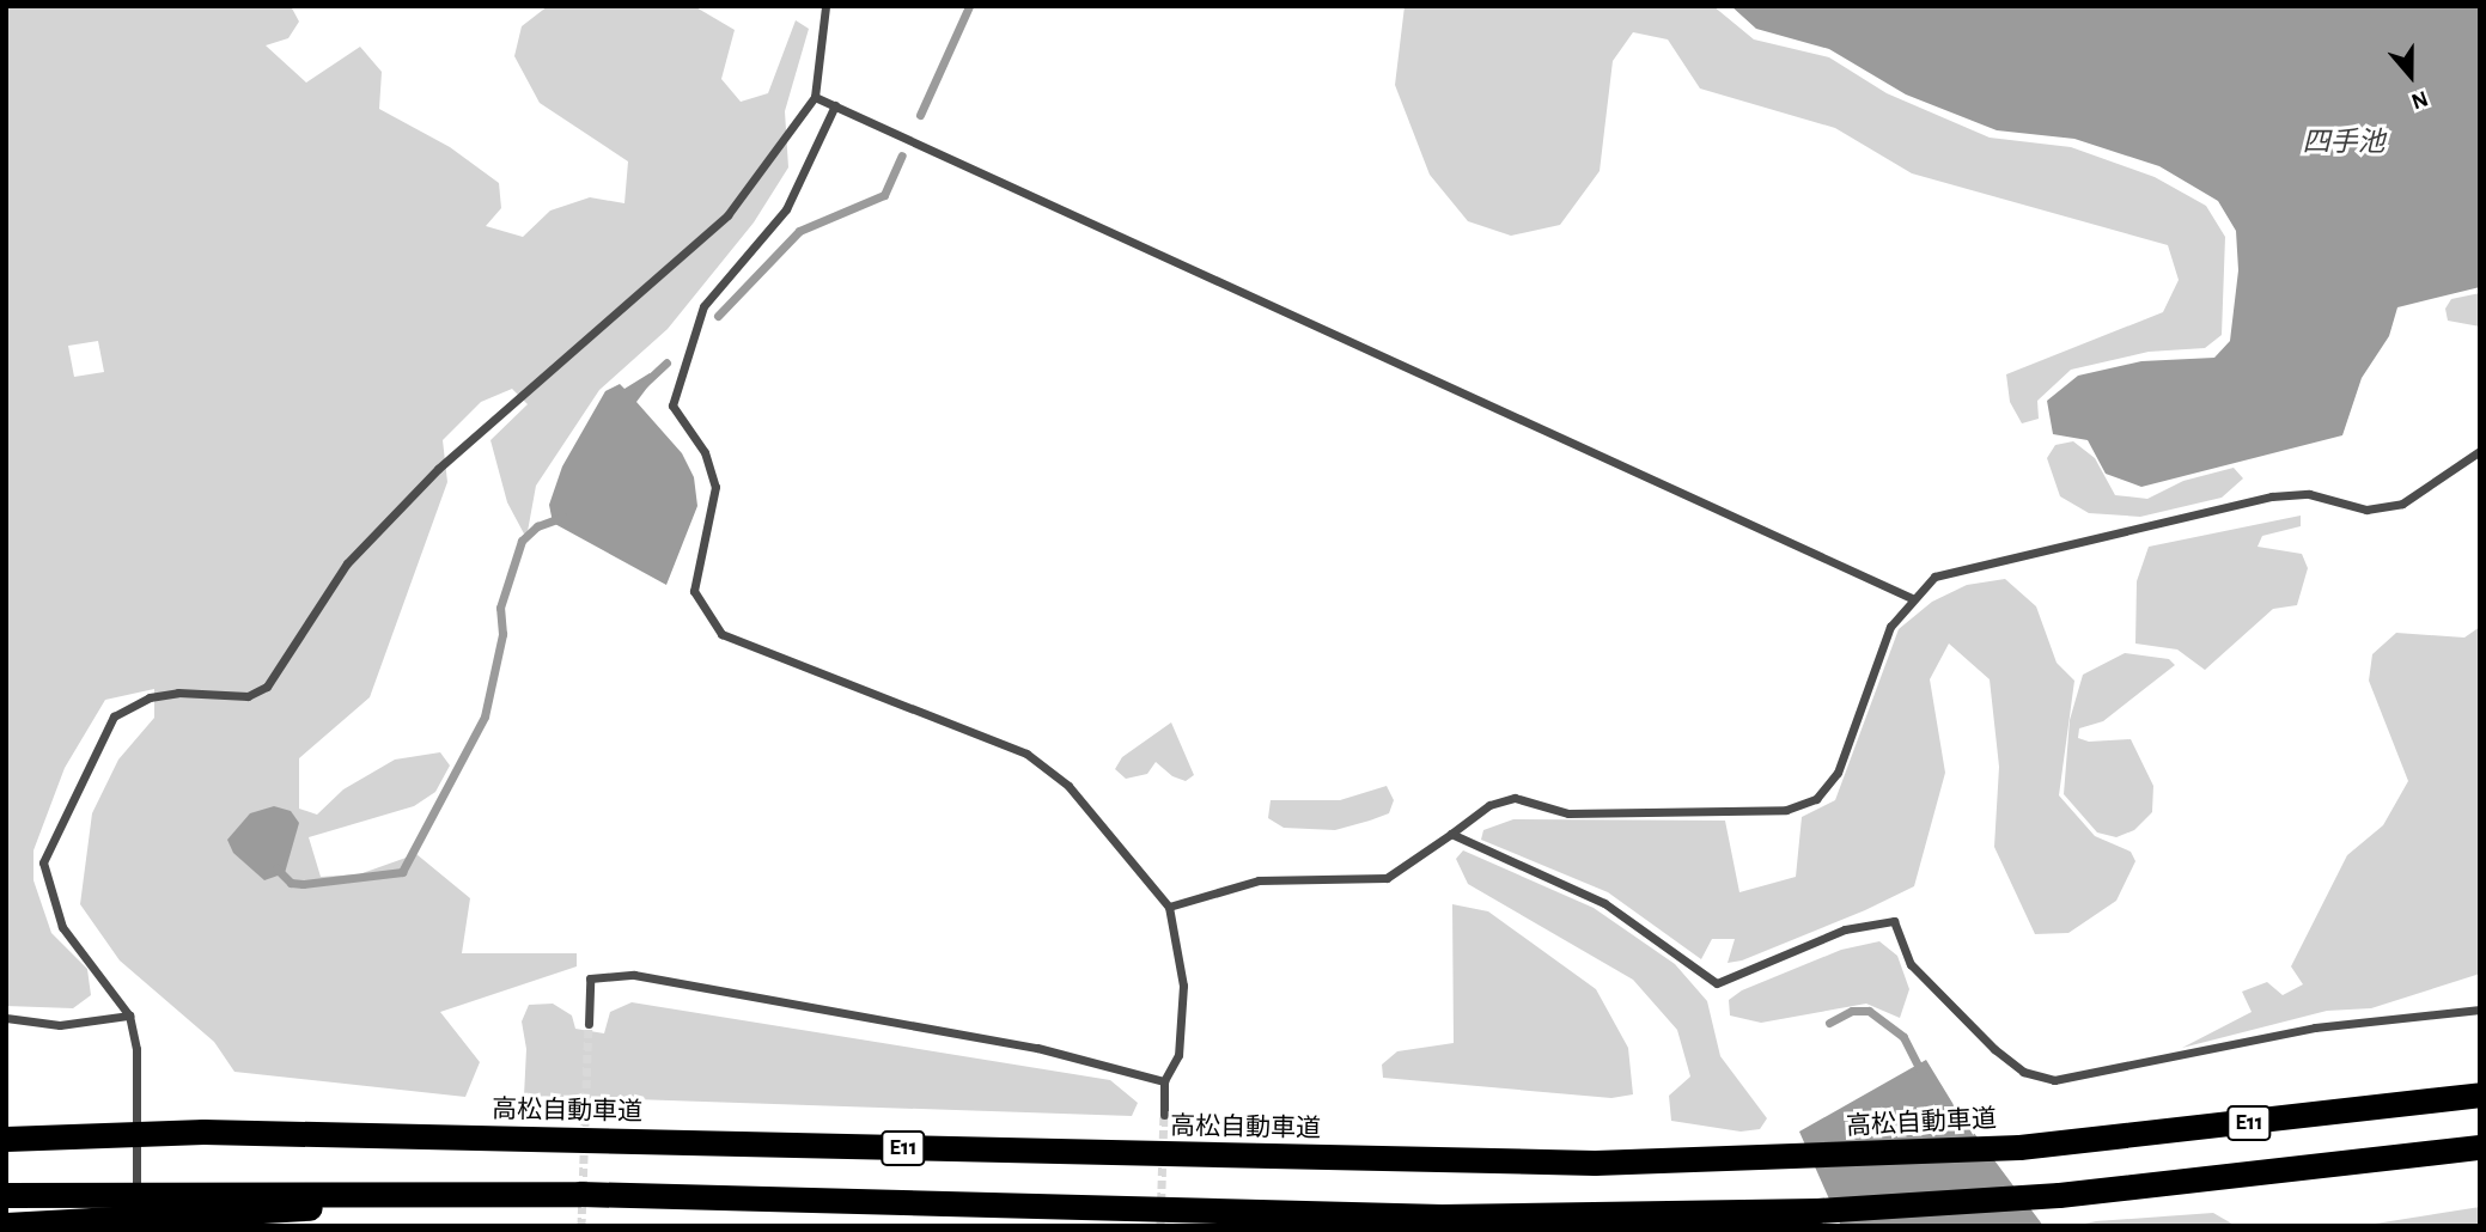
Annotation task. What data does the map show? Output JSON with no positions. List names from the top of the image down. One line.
{"streets":{"highway":["高松自動車道","E11"]},"water":["四手池"],"north":"bottom"}
